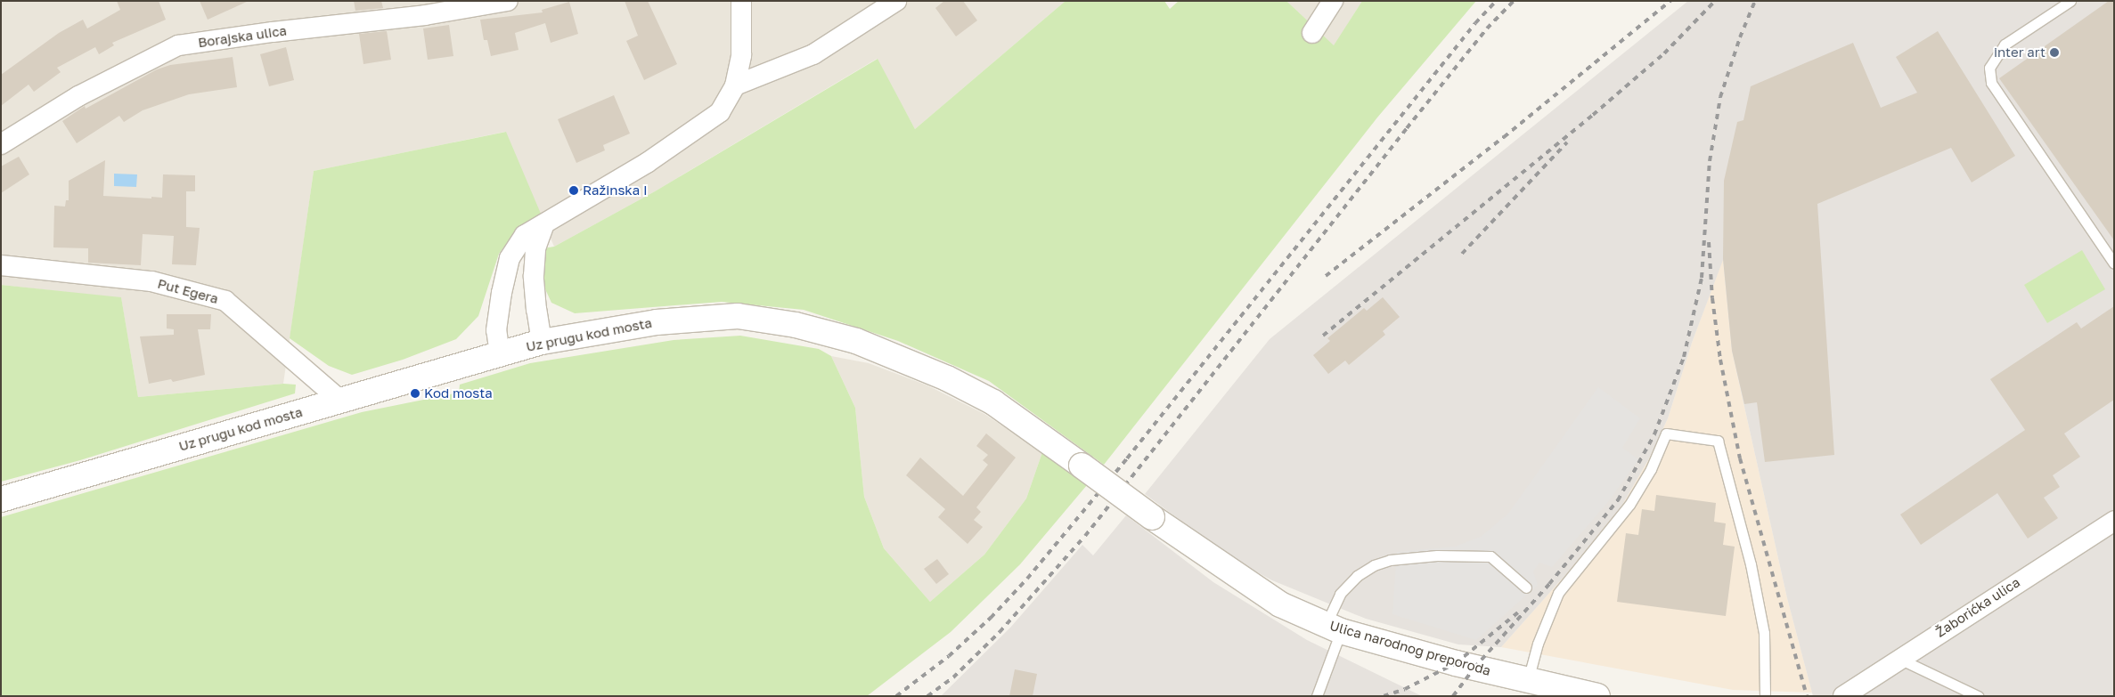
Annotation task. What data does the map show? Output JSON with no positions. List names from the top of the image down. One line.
{"streets":{"street":["Borajska ulica","Put Egera","Uz prugu kod mosta","Žaborićka ulica","Ulica narodnog preporoda"]},"crossings":[["Put Egera","Uz prugu kod mosta"],["Uz prugu kod mosta","Ulica narodnog preporoda"]],"places":["inter art","Ražinska I","Kod mosta"]}
